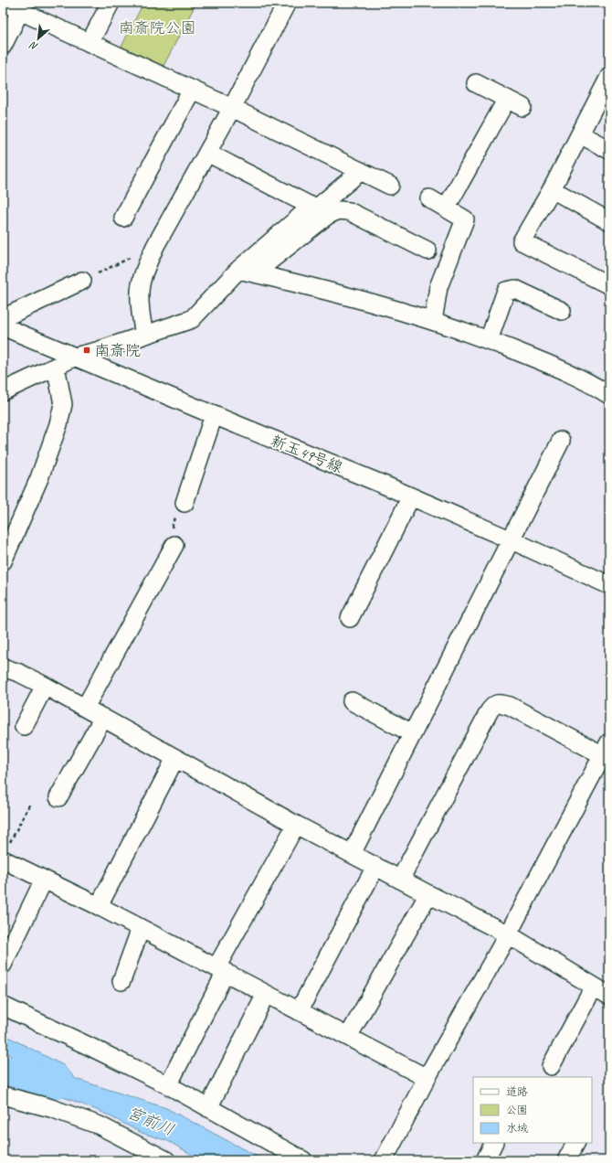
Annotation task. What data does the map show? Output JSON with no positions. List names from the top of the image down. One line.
{"streets":{"street":["新玉49号線"]},"water":["宮前川"],"parks":["南斎院公園"],"places":{"transit":["南斎院"]},"legend":["道路","公園","水域"],"north":"bottom left"}
